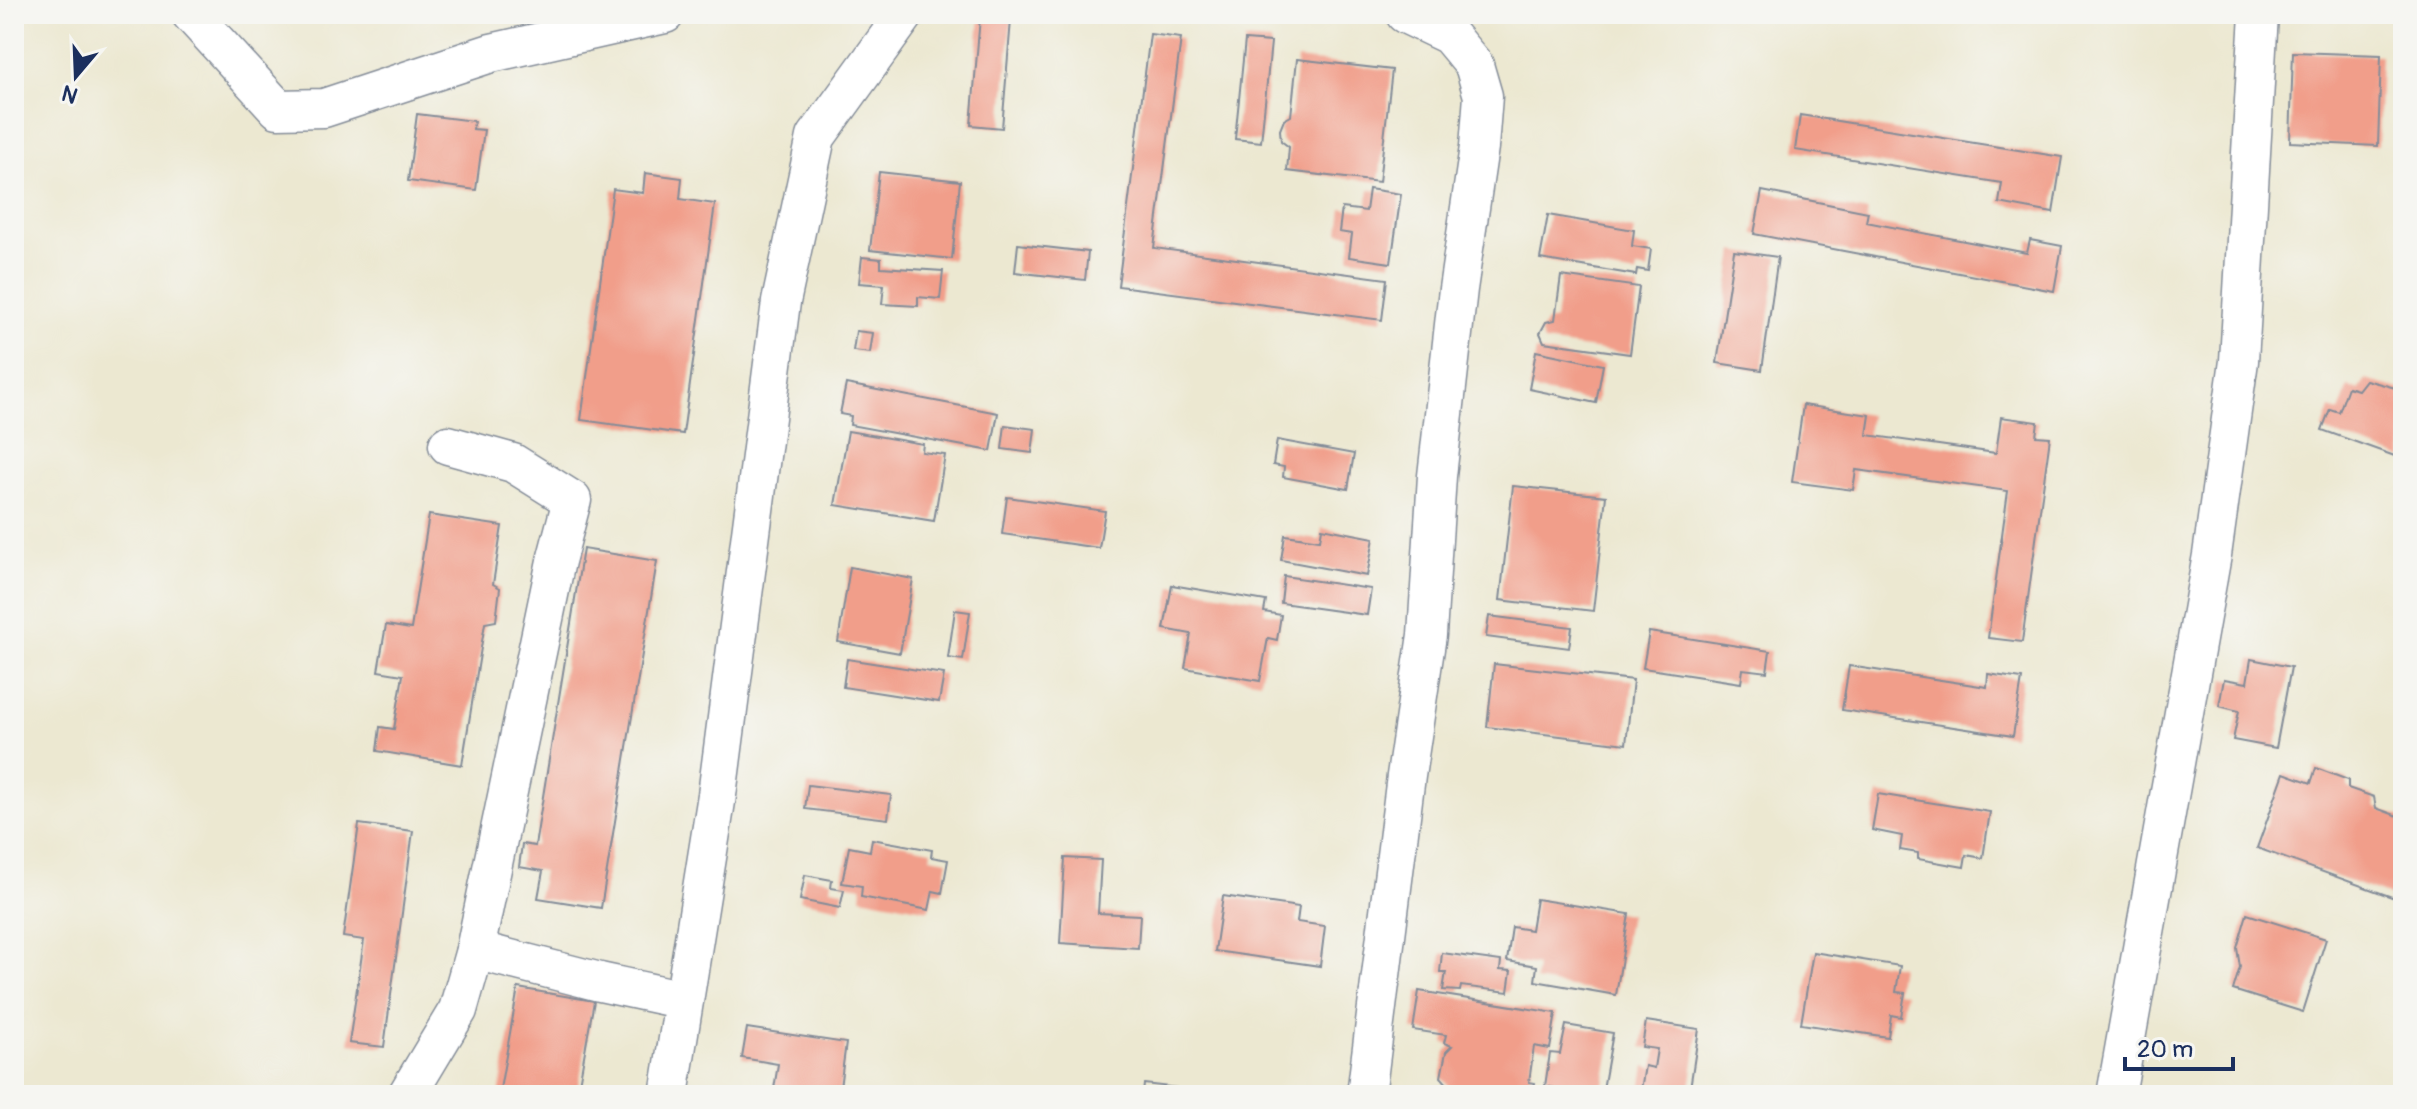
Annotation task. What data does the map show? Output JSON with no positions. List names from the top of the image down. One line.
{"scale_bar":"20 m","north":"bottom"}
